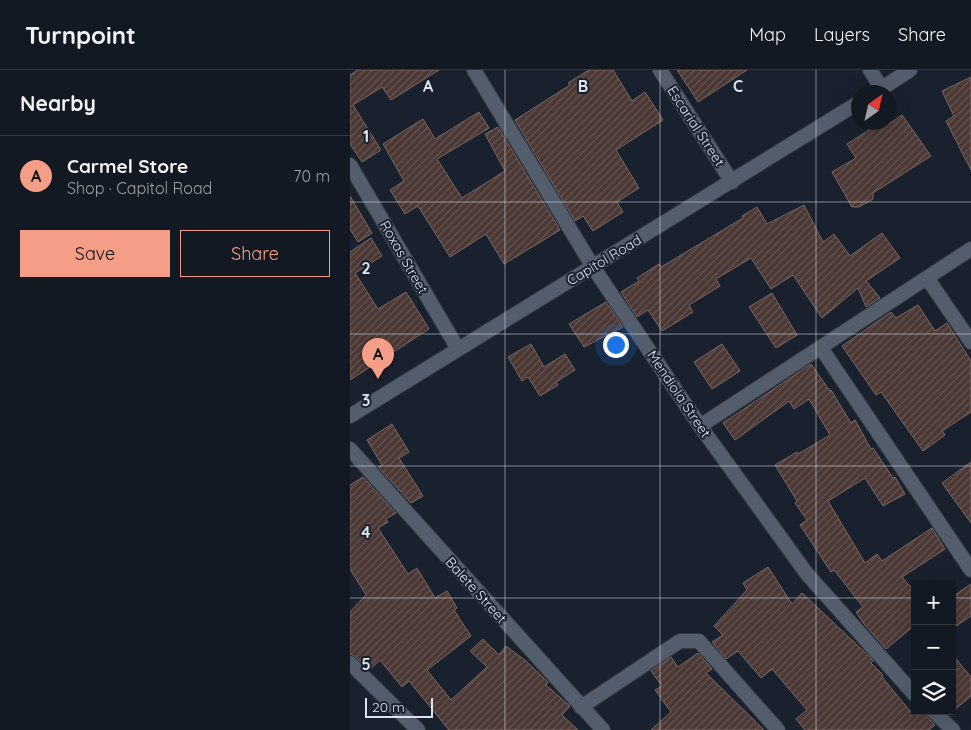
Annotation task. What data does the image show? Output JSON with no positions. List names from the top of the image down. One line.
{"streets":{"street":["Escarial Street","Roxas Street","Capitol Road","Mendiola Street","Balete Street"]},"crossings":[["Escarial Street","Capitol Road"],["Roxas Street","Capitol Road"],["Capitol Road","Mendiola Street"]],"scale_bar":"20 m","north":"top right","page":{"header":"Turnpoint","nav":["Map","Layers","Share"],"heading":"Nearby","list":[{"mark":"A","name":"Carmel Store","note":"Shop · Capitol Road","value":"70 m"}],"buttons":["Save","Share"],"pins":"A","map_buttons":["+","−"],"scale":"20 m"},"grid":{"columns":["A","B","C"],"rows":["1","2","3","4","5"]}}
